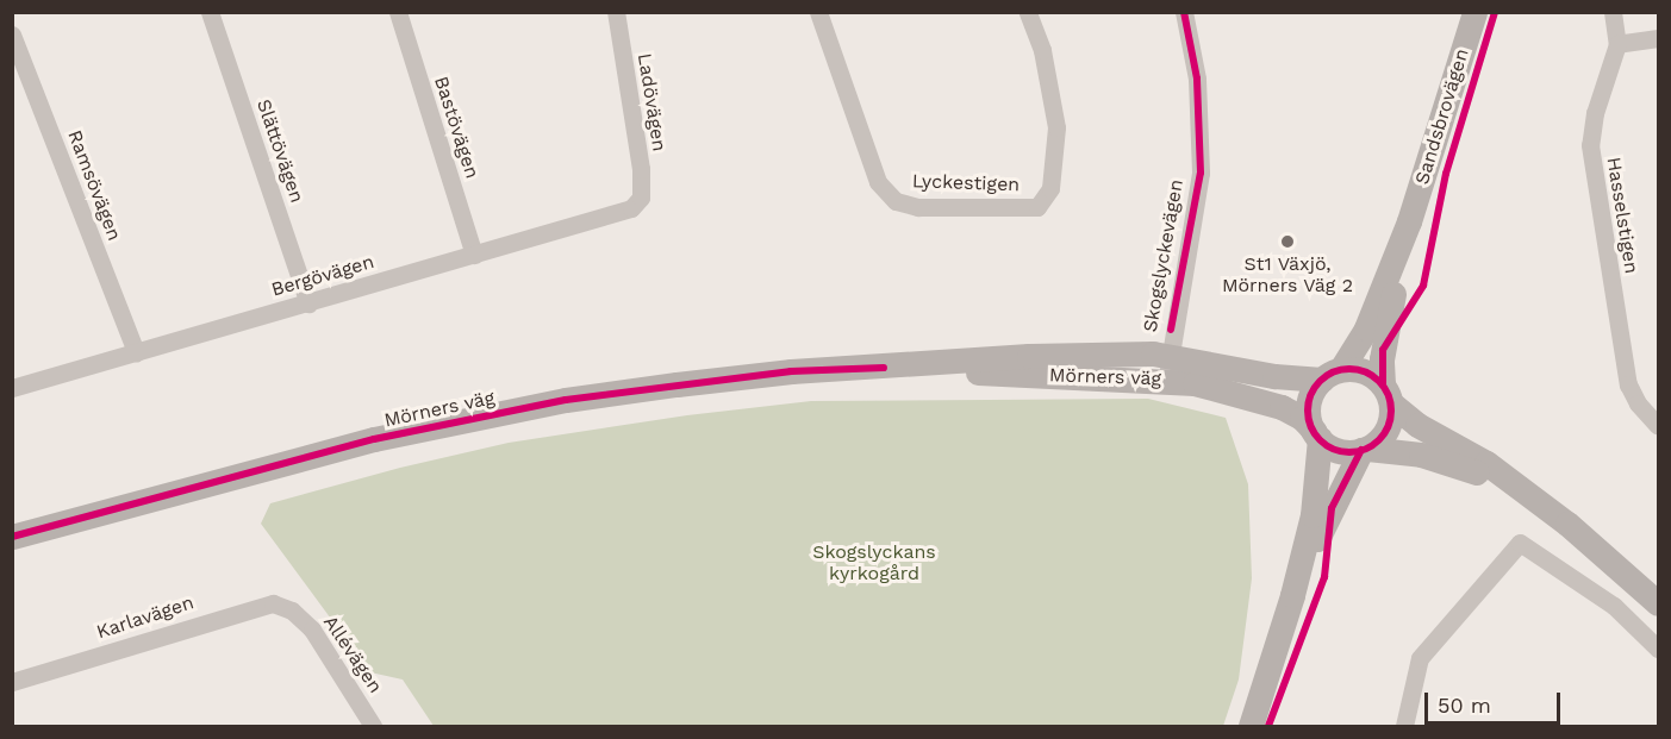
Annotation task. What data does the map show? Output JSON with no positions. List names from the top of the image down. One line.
{"streets":{"main road":["Sandsbrovägen","Mörners väg"],"street":["Ladövägen","Bastövägen","Slättövägen","Lyckestigen","Ramsövägen","Hasselstigen","Skogslyckevägen","Bergövägen","Karlavägen","Allévägen"]},"crossings":[["Ladövägen","Bergövägen"],["Sandsbrovägen","Mörners väg"],["Bastövägen","Bergövägen"],["Slättövägen","Bergövägen"],["Ramsövägen","Bergövägen"],["Skogslyckevägen","Mörners väg"],["Karlavägen","Allévägen"]],"parks":["Skogslyckans kyrkogård"],"places":["St1 Växjö, Mörners Väg 2"],"scale_bar":"50 m"}
